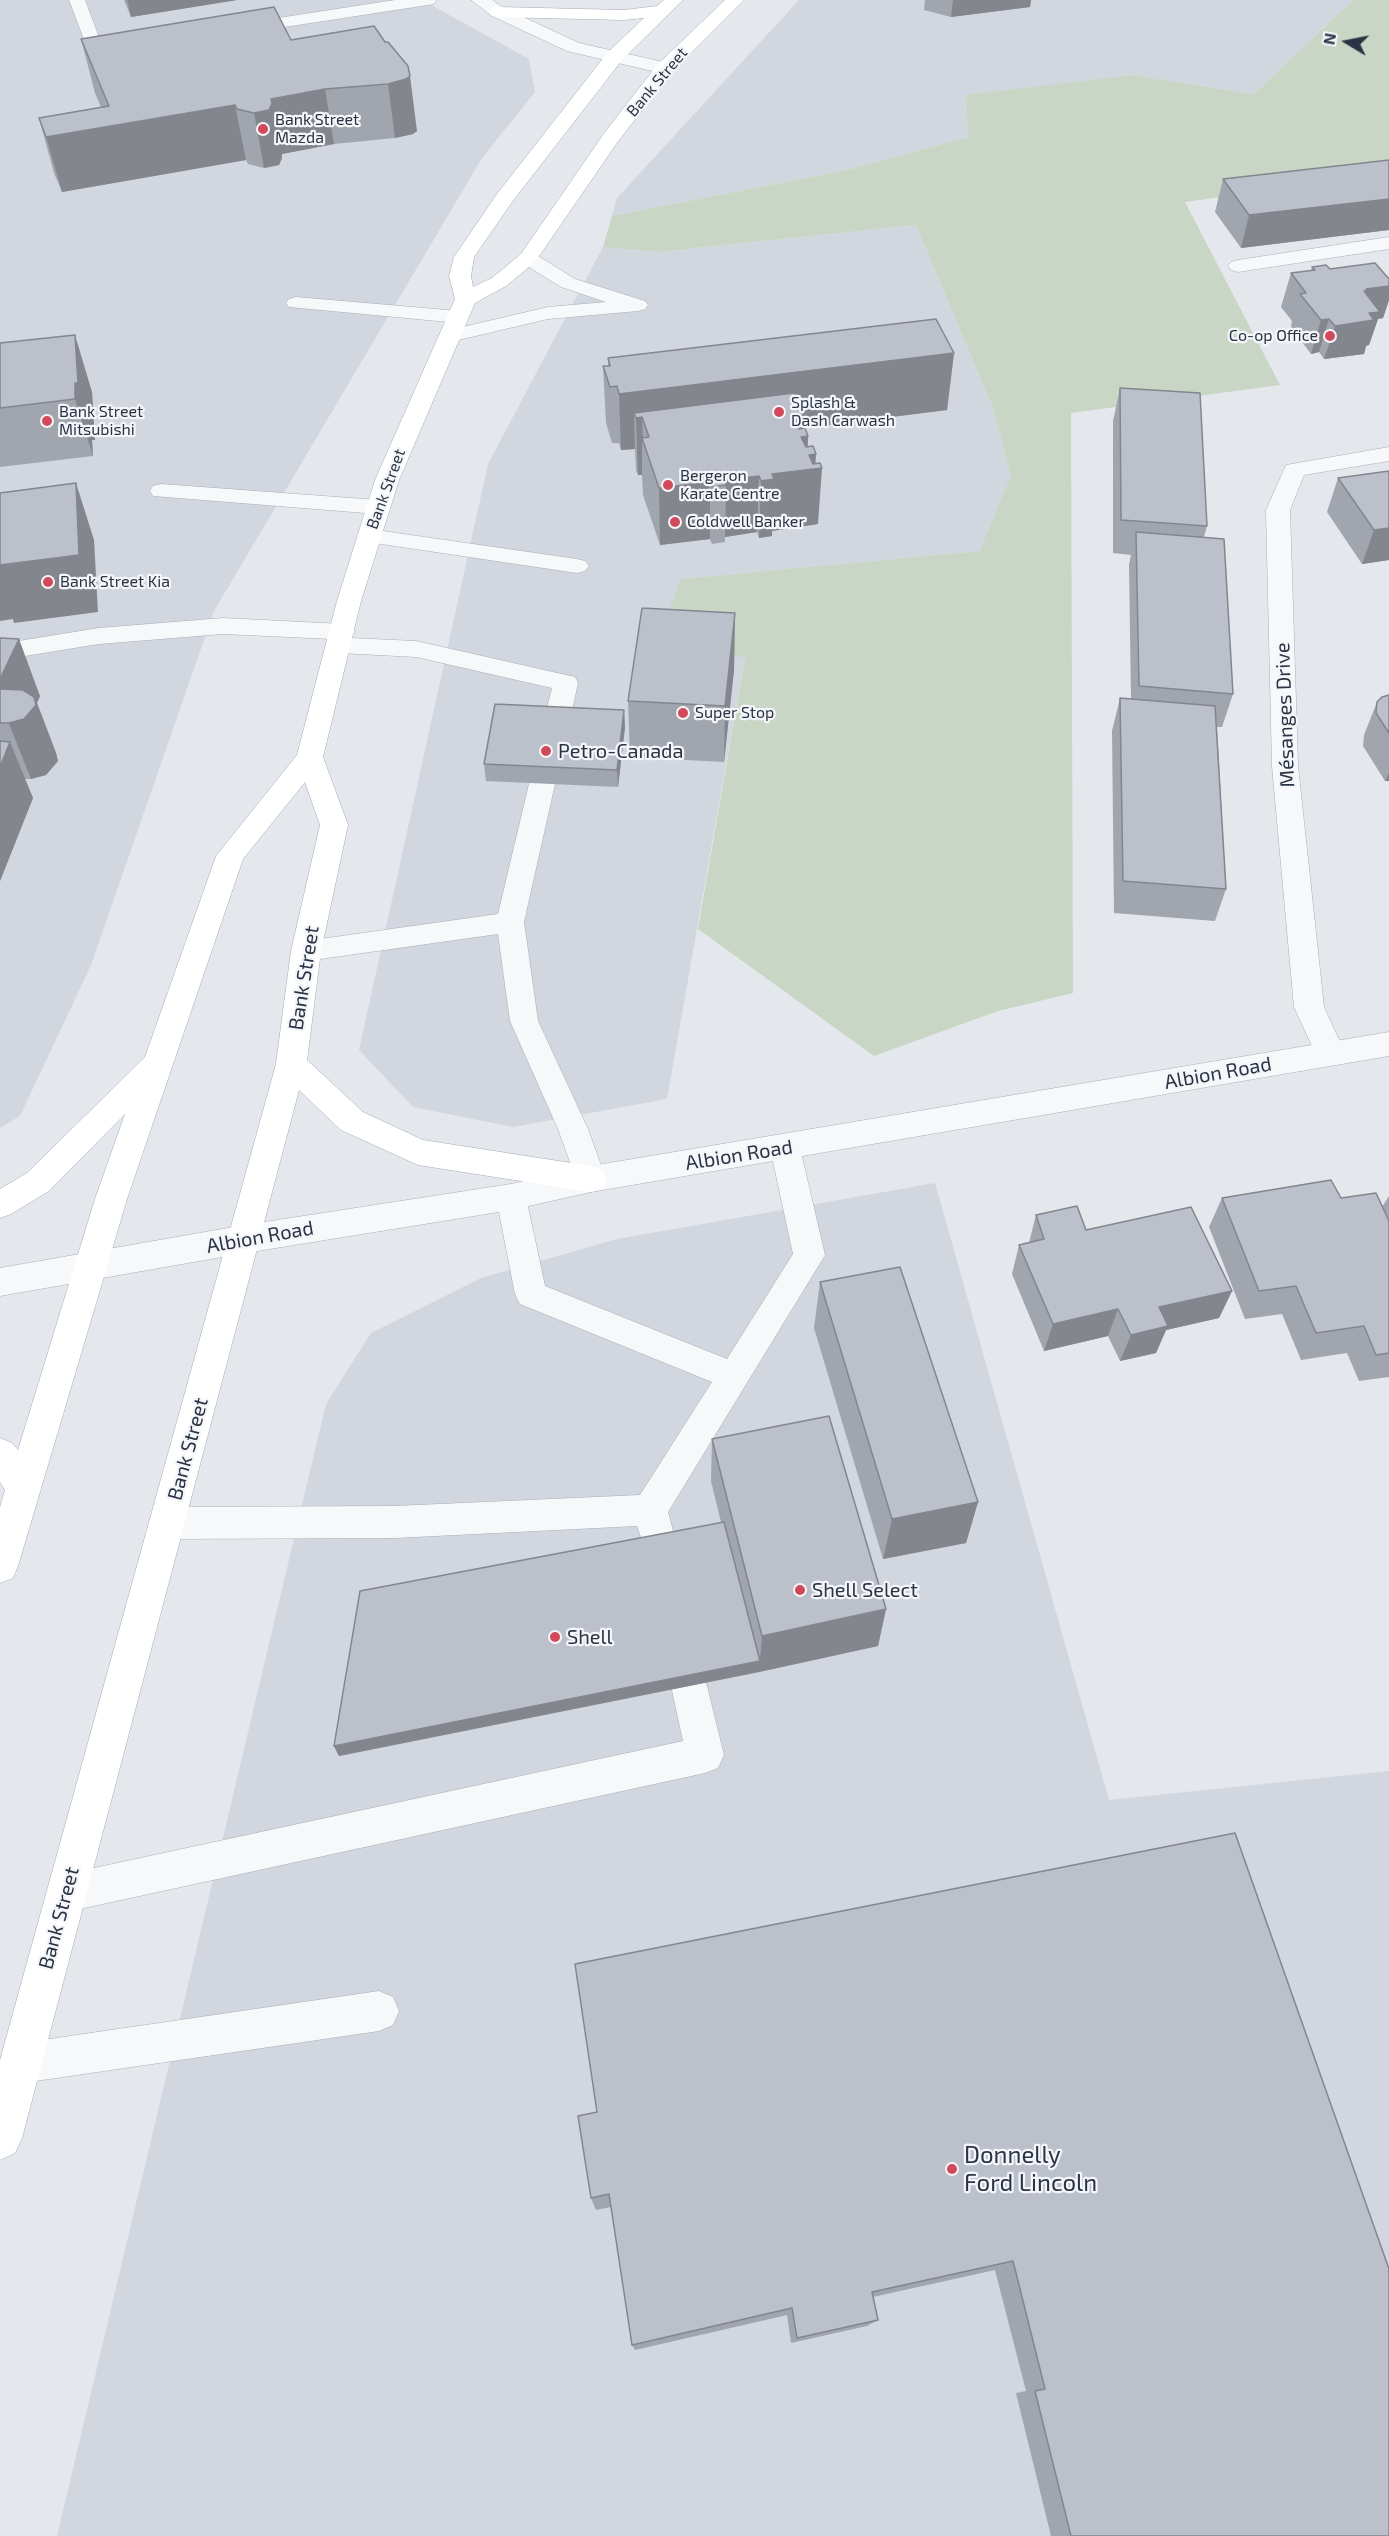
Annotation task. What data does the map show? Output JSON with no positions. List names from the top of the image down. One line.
{"streets":{"main road":["Bank Street"],"street":["Mésanges Drive","Albion Road"]},"crossings":[["Bank Street","Albion Road"],["Mésanges Drive","Albion Road"]],"places":["Bank Street Mazda","Co-op Office","Splash & Dash Carwash","Bank Street Mitsubishi","Bergeron Karate Centre","Coldwell Banker","Bank Street Kia","Super Stop","Petro-Canada","Shell Select","Shell","Donnelly Ford Lincoln"],"north":"left"}
